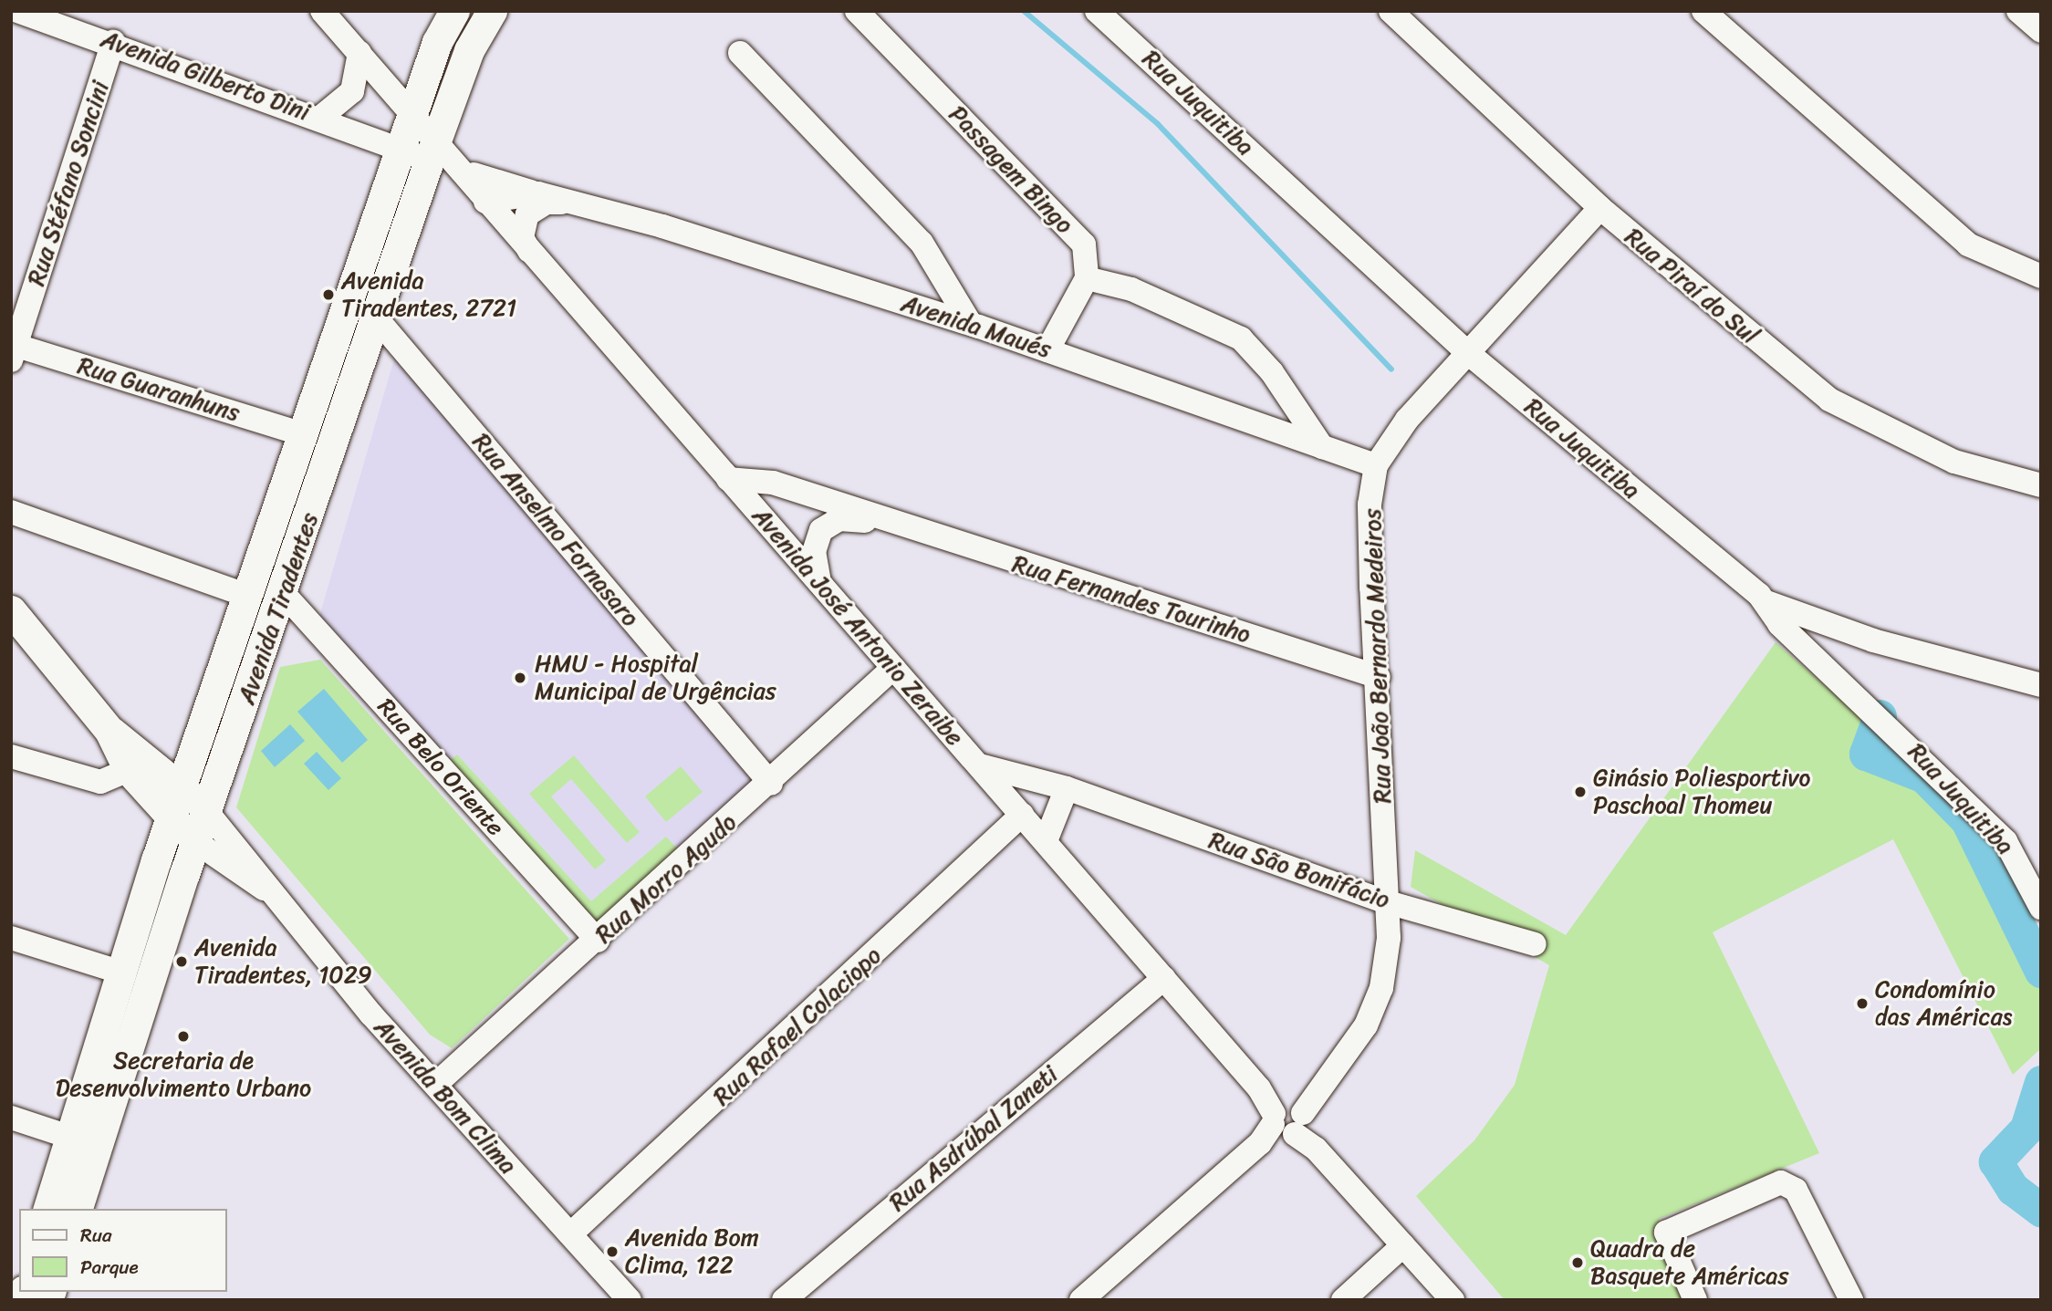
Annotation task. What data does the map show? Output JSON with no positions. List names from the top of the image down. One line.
{"streets":{"main road":["Avenida Tiradentes","Avenida Bom Clima"],"street":["Avenida Gilberto Dini","Rua Juquitiba","Passagem Bingo","Rua Stéfano Soncini","Rua Piraí do Sul","Avenida Maués","Rua Guaranhuns","Rua Anselmo Fornasaro","Rua Fernandes Tourinho","Avenida José Antonio Zeraibe","Rua João Bernardo Medeiros","Rua Belo Oriente","Rua São Bonifácio","Rua Morro Agudo","Rua Rafael Colaciopo","Rua Asdrúbal Zaneti"]},"crossings":[["Avenida Gilberto Dini","Rua Stéfano Soncini"],["Avenida Gilberto Dini","Avenida Maués"],["Avenida Gilberto Dini","Avenida Tiradentes"],["Avenida Gilberto Dini","Avenida José Antonio Zeraibe"],["Rua Juquitiba","Rua João Bernardo Medeiros"],["Rua Stéfano Soncini","Rua Guaranhuns"],["Rua Piraí do Sul","Rua João Bernardo Medeiros"],["Avenida Maués","Avenida Tiradentes"],["Avenida Maués","Avenida José Antonio Zeraibe"],["Avenida Maués","Rua João Bernardo Medeiros"],["Rua Guaranhuns","Avenida Tiradentes"],["Rua Anselmo Fornasaro","Avenida Tiradentes"],["Rua Anselmo Fornasaro","Rua Morro Agudo"],["Rua Fernandes Tourinho","Avenida José Antonio Zeraibe"],["Rua Fernandes Tourinho","Rua João Bernardo Medeiros"],["Avenida Tiradentes","Avenida José Antonio Zeraibe"],["Avenida Tiradentes","Rua Belo Oriente"],["Avenida Tiradentes","Avenida Bom Clima"],["Avenida José Antonio Zeraibe","Rua João Bernardo Medeiros"],["Avenida José Antonio Zeraibe","Rua São Bonifácio"],["Avenida José Antonio Zeraibe","Rua Morro Agudo"],["Avenida José Antonio Zeraibe","Rua Rafael Colaciopo"],["Avenida José Antonio Zeraibe","Rua Asdrúbal Zaneti"],["Rua João Bernardo Medeiros","Rua São Bonifácio"],["Rua Belo Oriente","Rua Morro Agudo"],["Rua Morro Agudo","Avenida Bom Clima"],["Rua Rafael Colaciopo","Avenida Bom Clima"]],"places":["Avenida Tiradentes, 2721","HMU - Hospital Municipal de Urgências","Ginásio Poliesportivo Paschoal Thomeu","Avenida Tiradentes, 1029","Condomínio das Américas","Secretaria de Desenvolvimento Urbano","Avenida Bom Clima, 122","Quadra de Basquete Américas"],"legend":["Rua","Parque"]}
